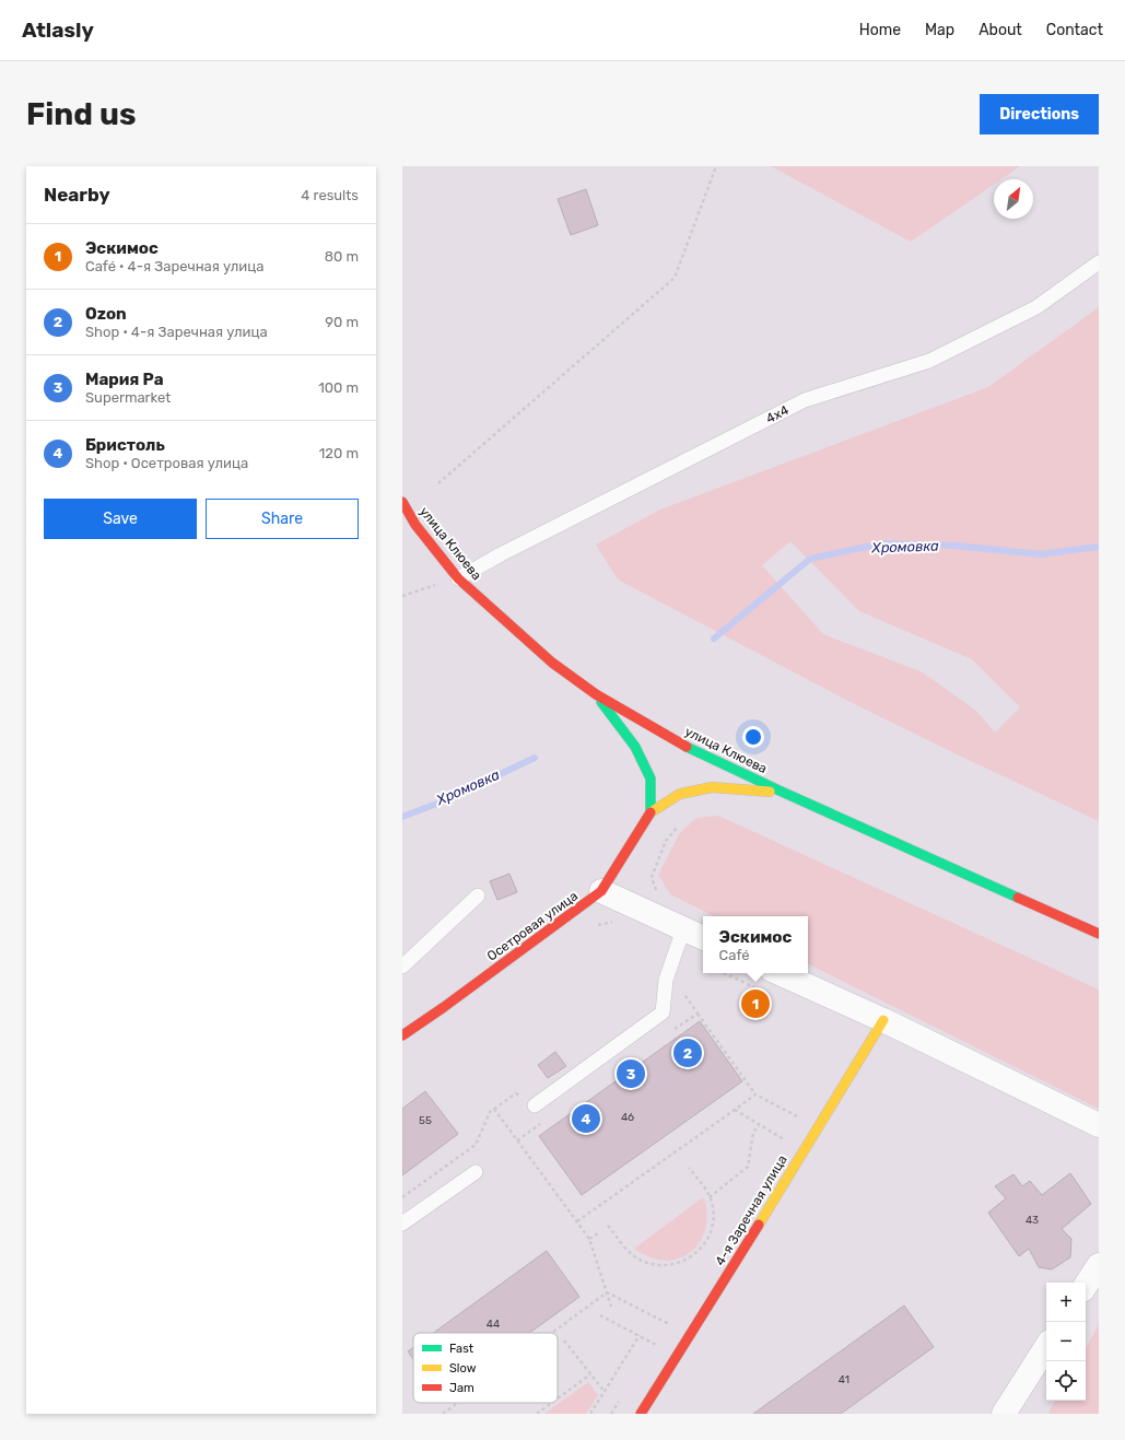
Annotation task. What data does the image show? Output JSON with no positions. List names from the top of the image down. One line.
{"streets":{"main road":["улица Клюева","Осетровая улица","4-я Заречная улица"],"lane":["4x4"]},"crossings":[["4x4","улица Клюева"]],"water":["Хромовка"],"house_numbers":["46","55","43","44","41"],"legend":["Fast","Slow","Jam"],"north":"top right","page":{"header":"Atlasly","nav":["Home","Map","About","Contact"],"buttons":["Directions",["Save","Share"]],"title":"Find us","heading":["Nearby","4 results"],"list":[{"mark":"1","name":"Эскимос","note":"Café · 4-я Заречная улица","value":"80 m"},{"mark":"2","name":"Ozon","note":"Shop · 4-я Заречная улица","value":"90 m"},{"mark":"3","name":"Мария Ра","note":"Supermarket","value":"100 m"},{"mark":"4","name":"Бристоль","note":"Shop · Осетровая улица","value":"120 m"}],"popup":["Эскимос","Café"],"pins":["1","2","3","4"],"map_buttons":["+","−"]}}
